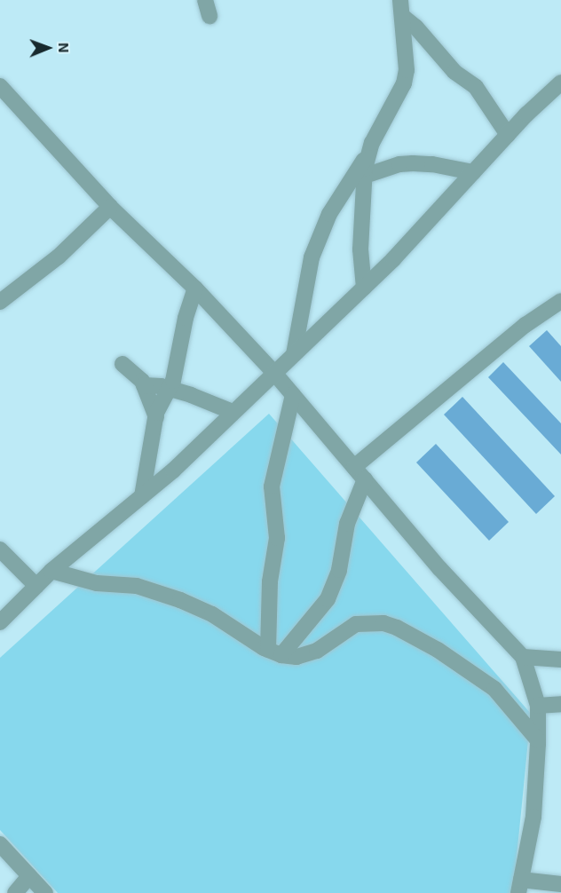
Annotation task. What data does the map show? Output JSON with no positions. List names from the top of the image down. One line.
{"north":"right"}
